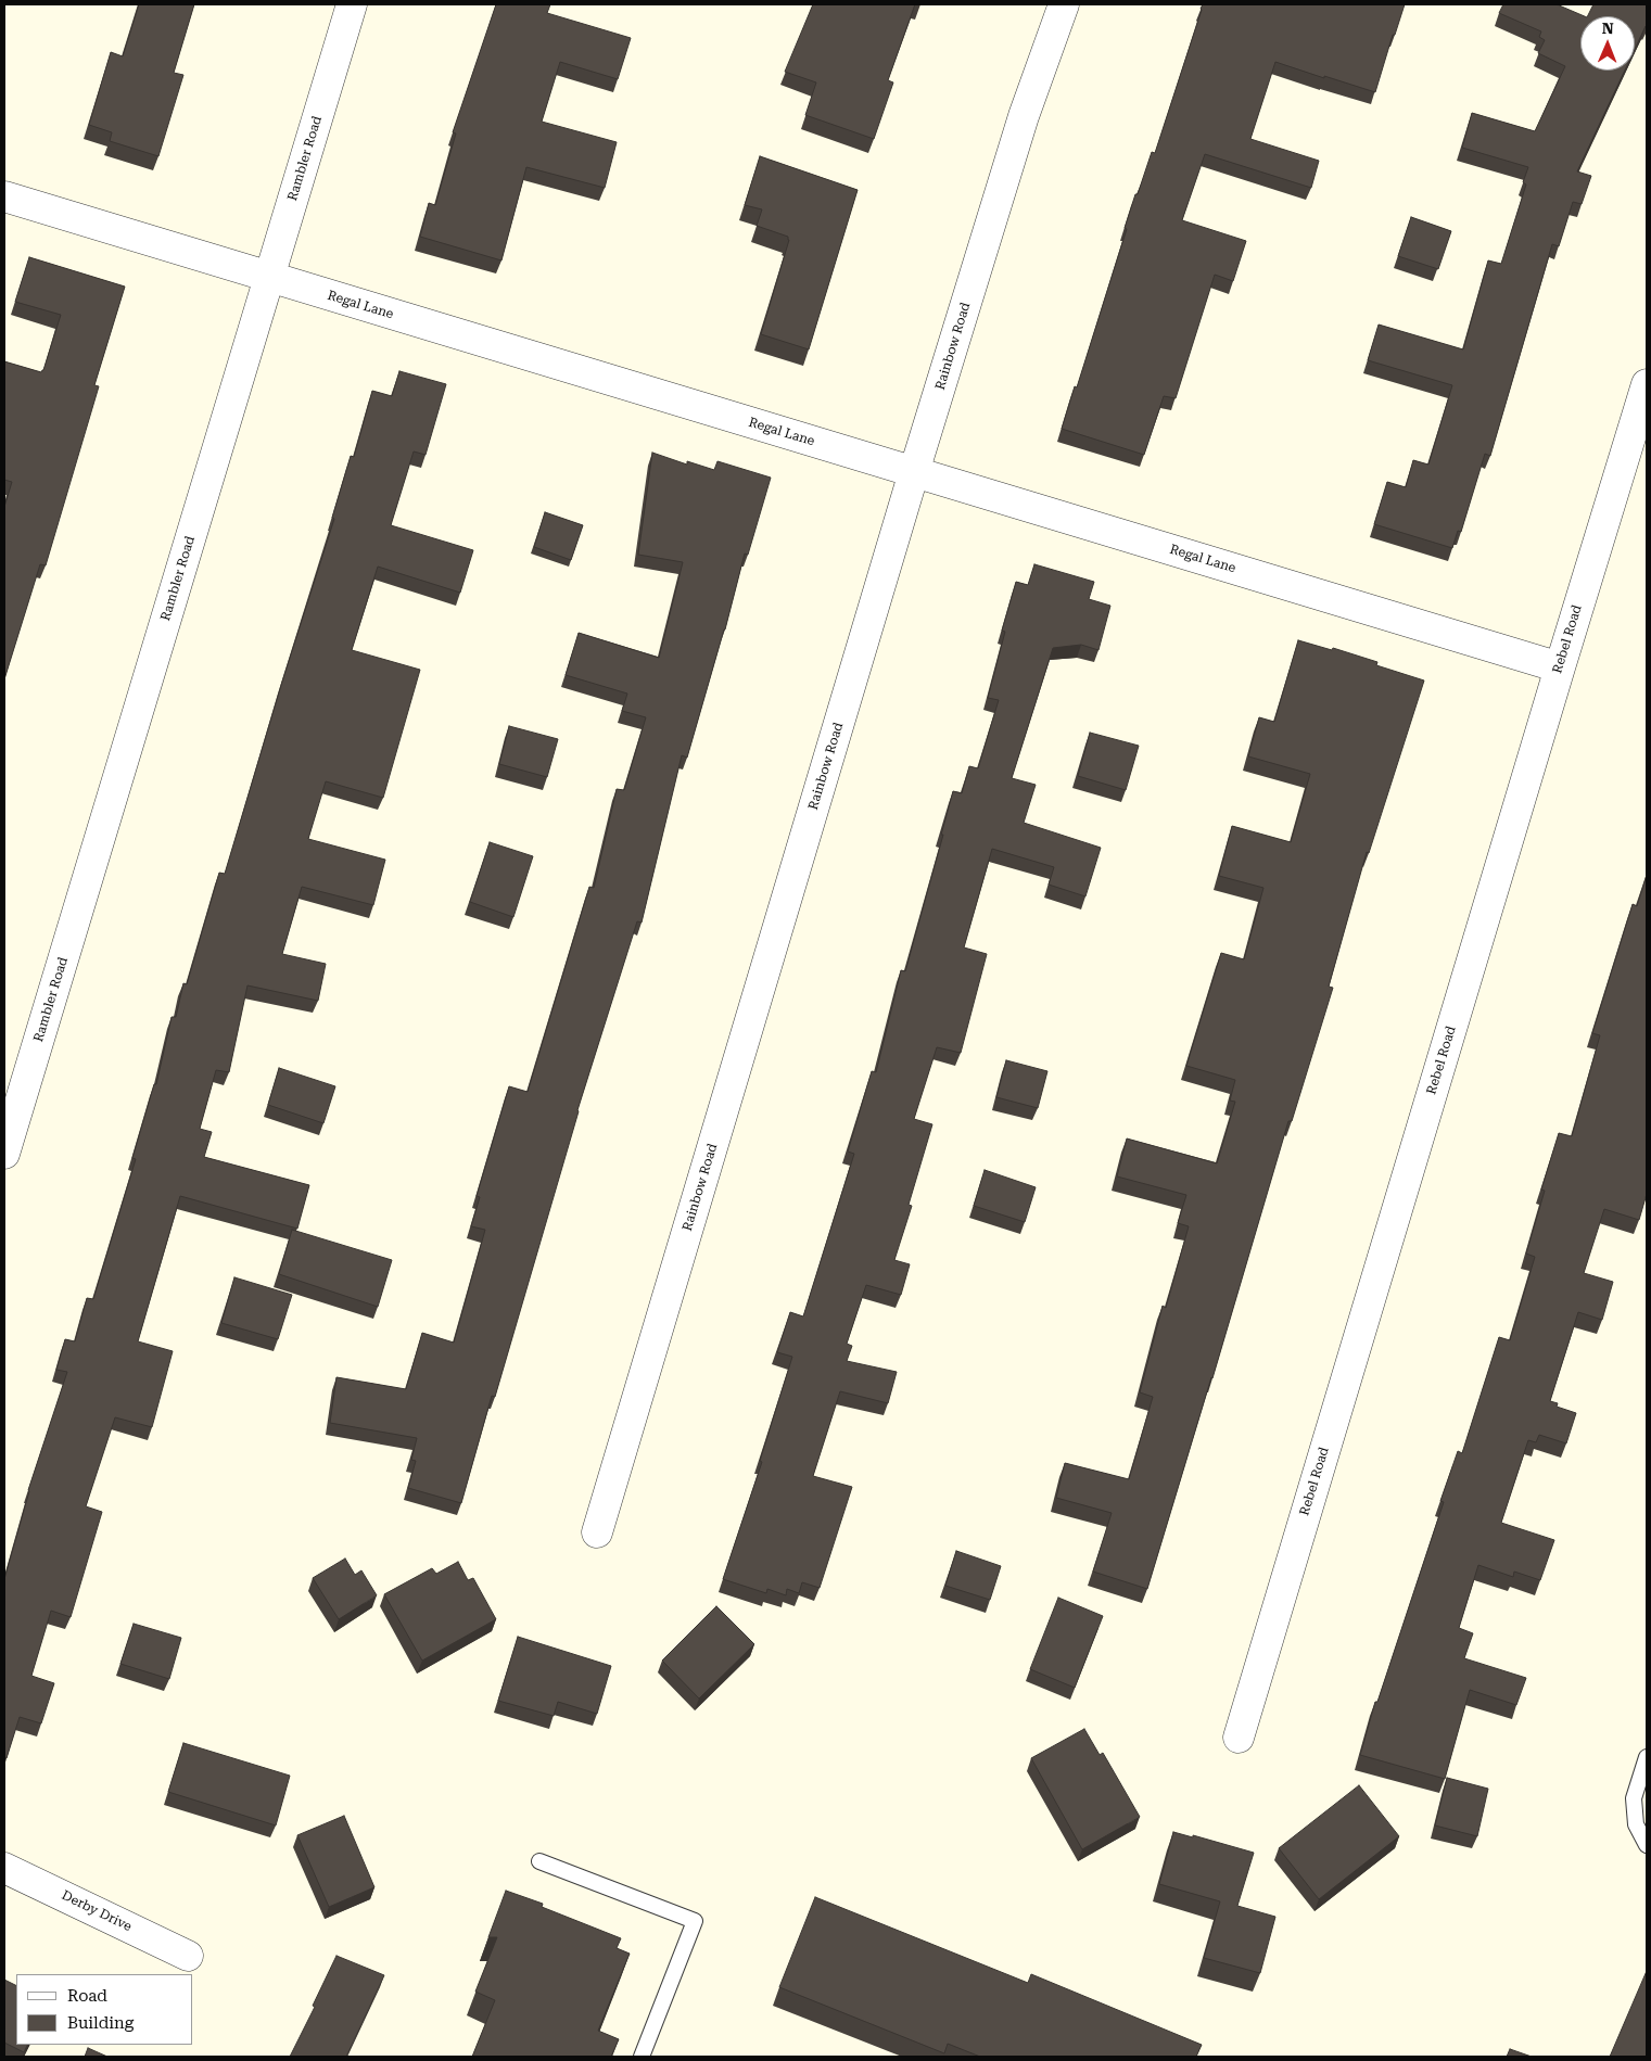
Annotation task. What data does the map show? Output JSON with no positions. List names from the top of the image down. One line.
{"streets":{"street":["Rambler Road","Regal Lane","Rainbow Road","Rebel Road","Derby Drive"]},"crossings":[["Rambler Road","Regal Lane"],["Regal Lane","Rainbow Road"],["Regal Lane","Rebel Road"]],"legend":["Road","Building"],"north":"top"}
